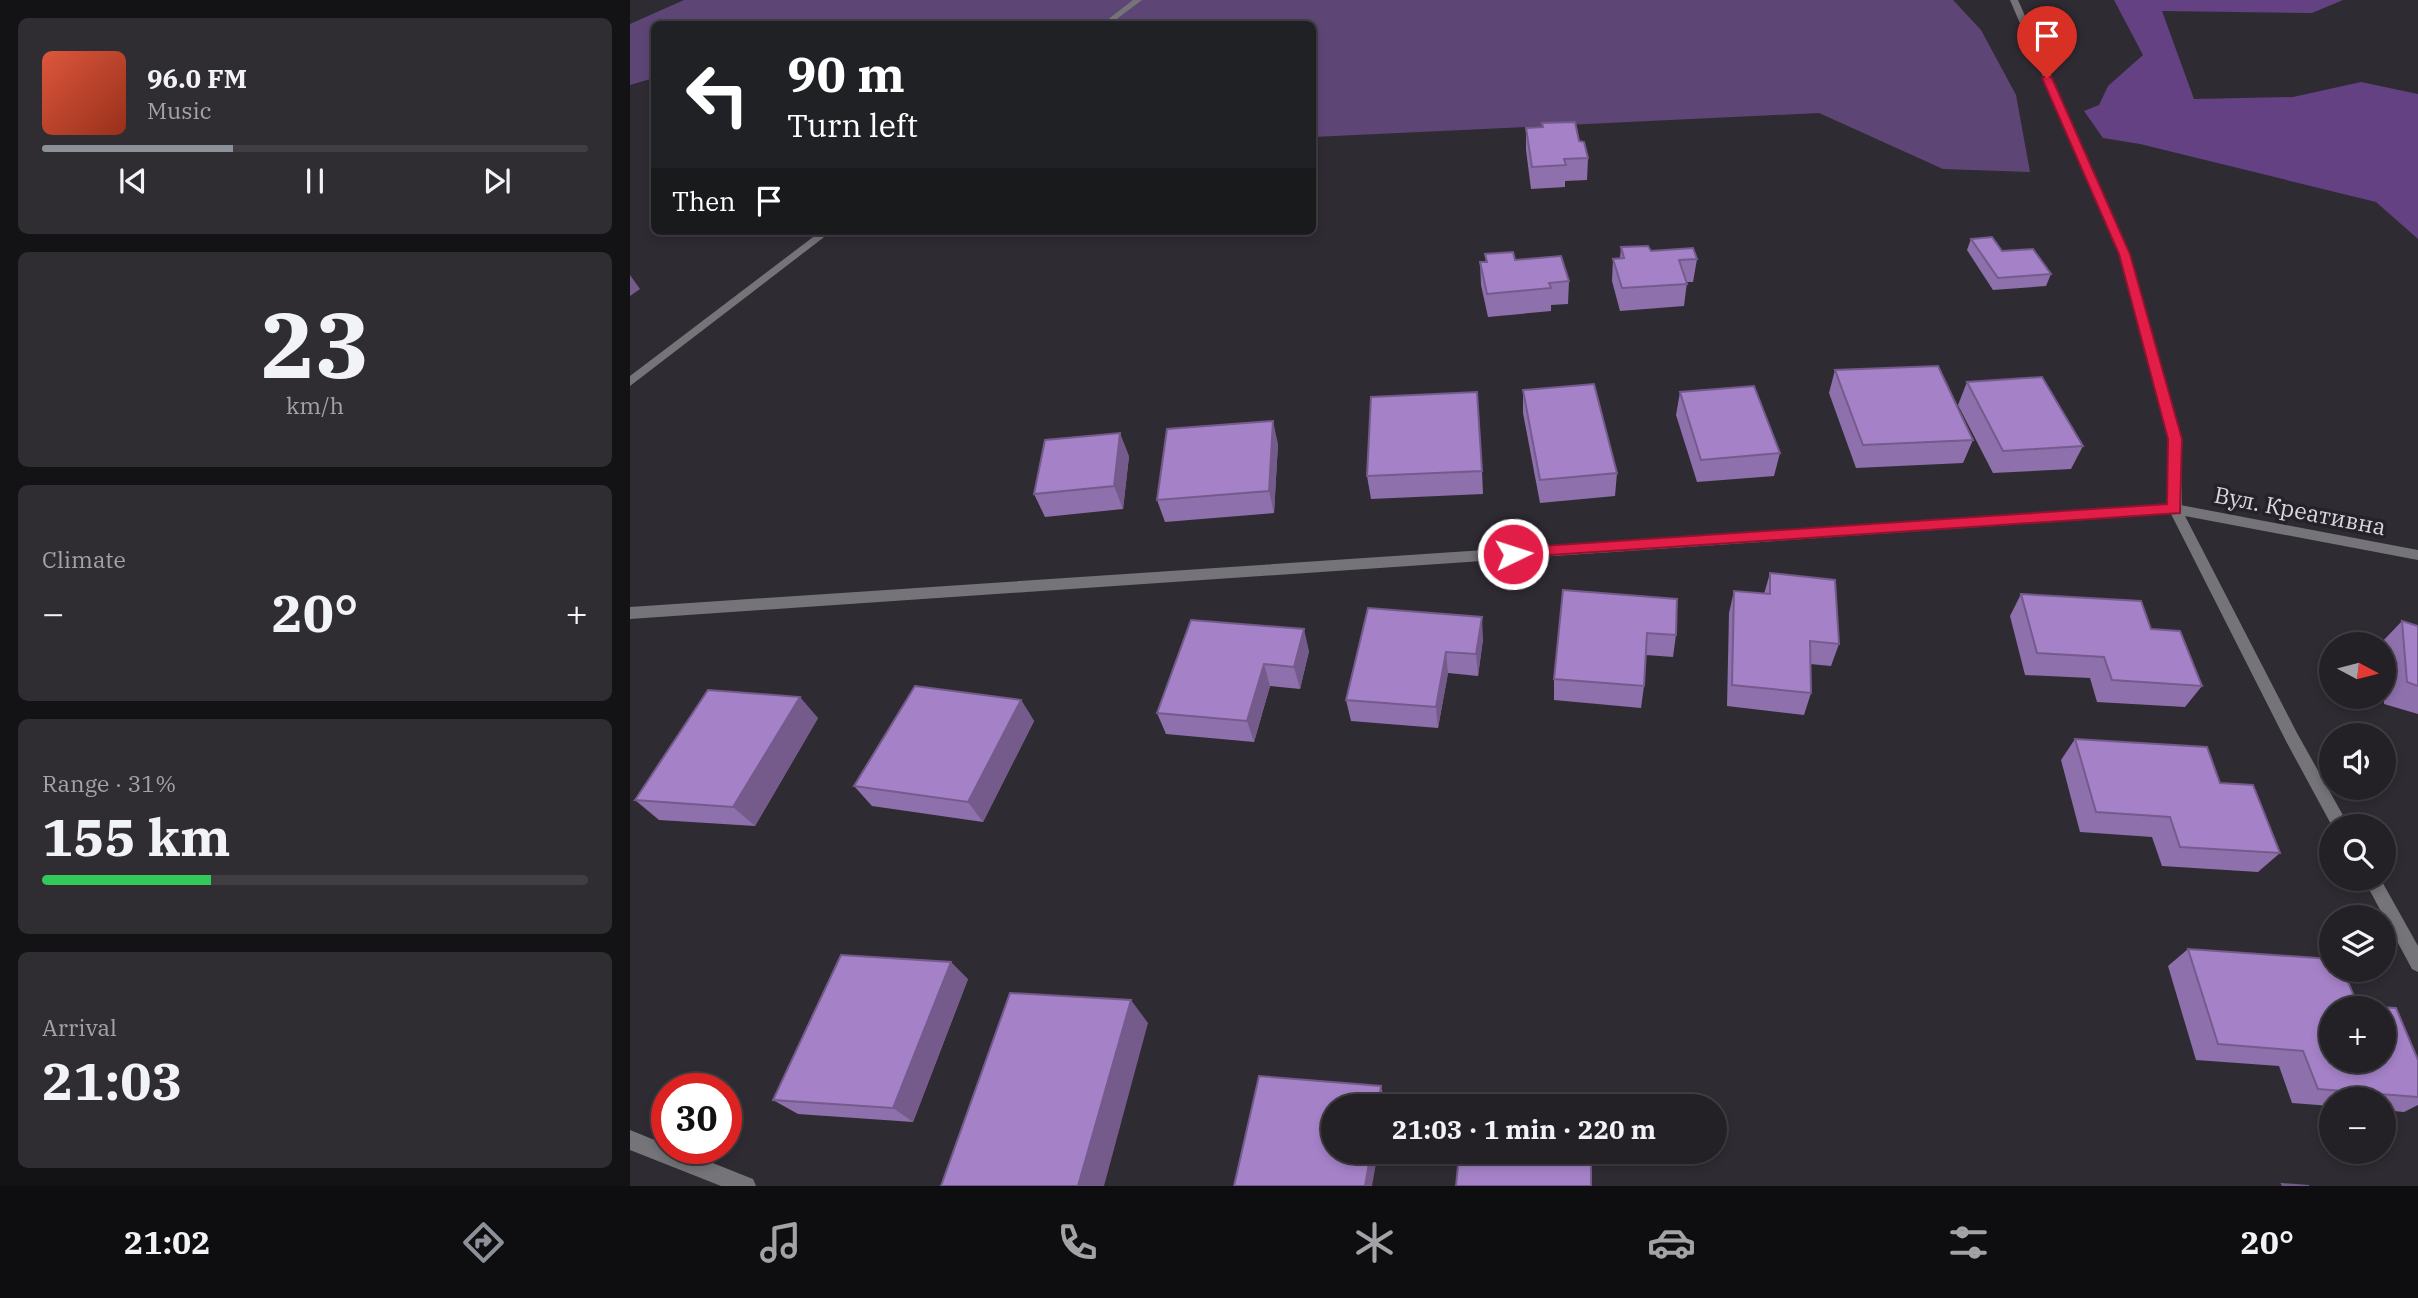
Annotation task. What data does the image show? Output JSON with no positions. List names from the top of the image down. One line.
{"streets":{"street":["Вул. Креативна"]},"north":"right","page":{"turn":["90 m","Turn left"],"song":["96.0 FM","Music"],"then":"Then","tile":[["23","km/h"],"Climate",["Range · 31%","155 km"],["Arrival","21:03"]],"heat":["−","20°","+"],"map_buttons":["+","−"],"limit":"30","trip":"21:03 · 1 min · 220 m","tabs":["21:02","20°"]}}
